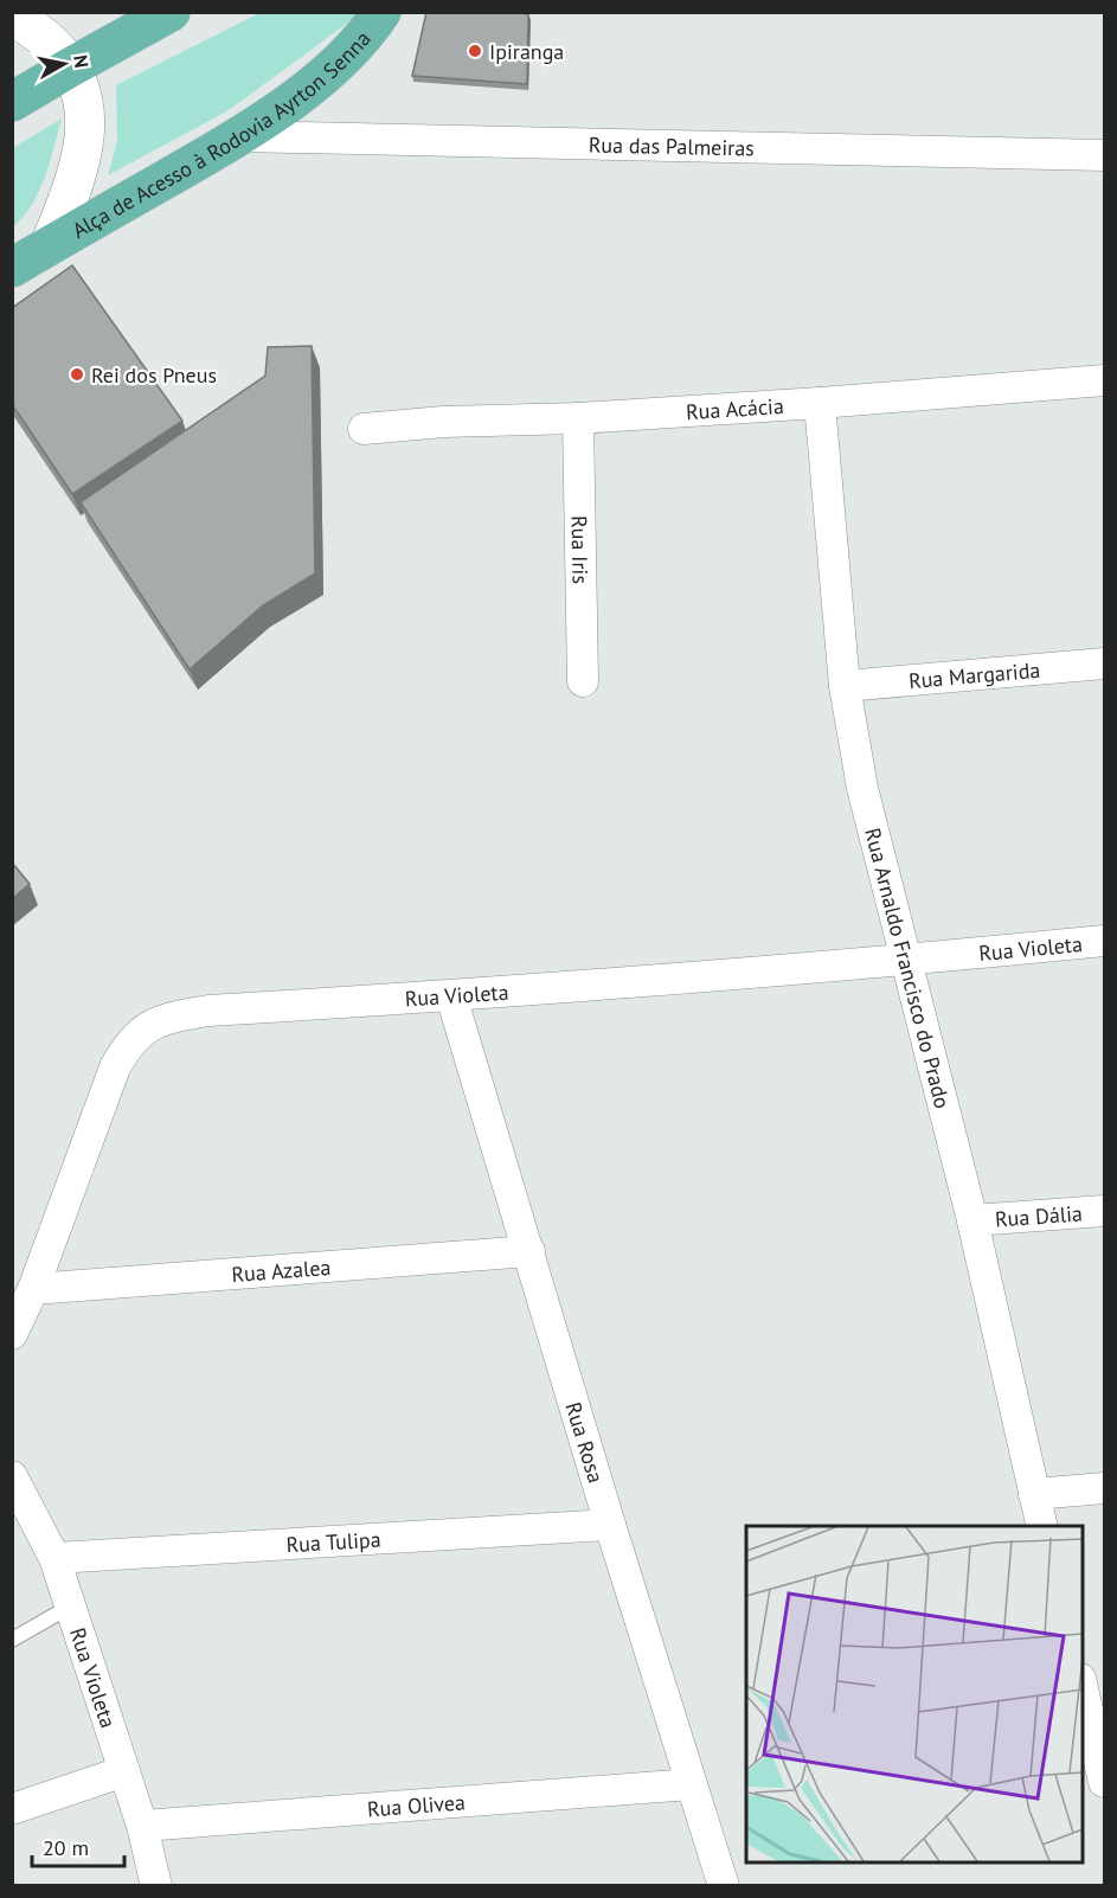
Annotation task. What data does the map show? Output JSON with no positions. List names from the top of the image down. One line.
{"streets":{"highway":["Alça de Acesso à Rodovia Ayrton Senna"],"street":["Rua das Palmeiras","Rua Acácia","Rua Iris","Rua Margarida","Rua Violeta","Rua Arnaldo Francisco do Prado","Rua Dália","Rua Azalea","Rua Rosa","Rua Tulipa","Rua Olivea"]},"crossings":[["Alça de Acesso à Rodovia Ayrton Senna","Rua das Palmeiras"],["Rua Acácia","Rua Iris"],["Rua Acácia","Rua Arnaldo Francisco do Prado"],["Rua Margarida","Rua Arnaldo Francisco do Prado"],["Rua Violeta","Rua Arnaldo Francisco do Prado"],["Rua Violeta","Rua Azalea"],["Rua Violeta","Rua Rosa"],["Rua Violeta","Rua Tulipa"],["Rua Violeta","Rua Olivea"],["Rua Arnaldo Francisco do Prado","Rua Dália"],["Rua Azalea","Rua Rosa"],["Rua Rosa","Rua Tulipa"],["Rua Rosa","Rua Olivea"]],"places":["Ipiranga","Rei dos Pneus"],"scale_bar":"20 m","north":"right"}
